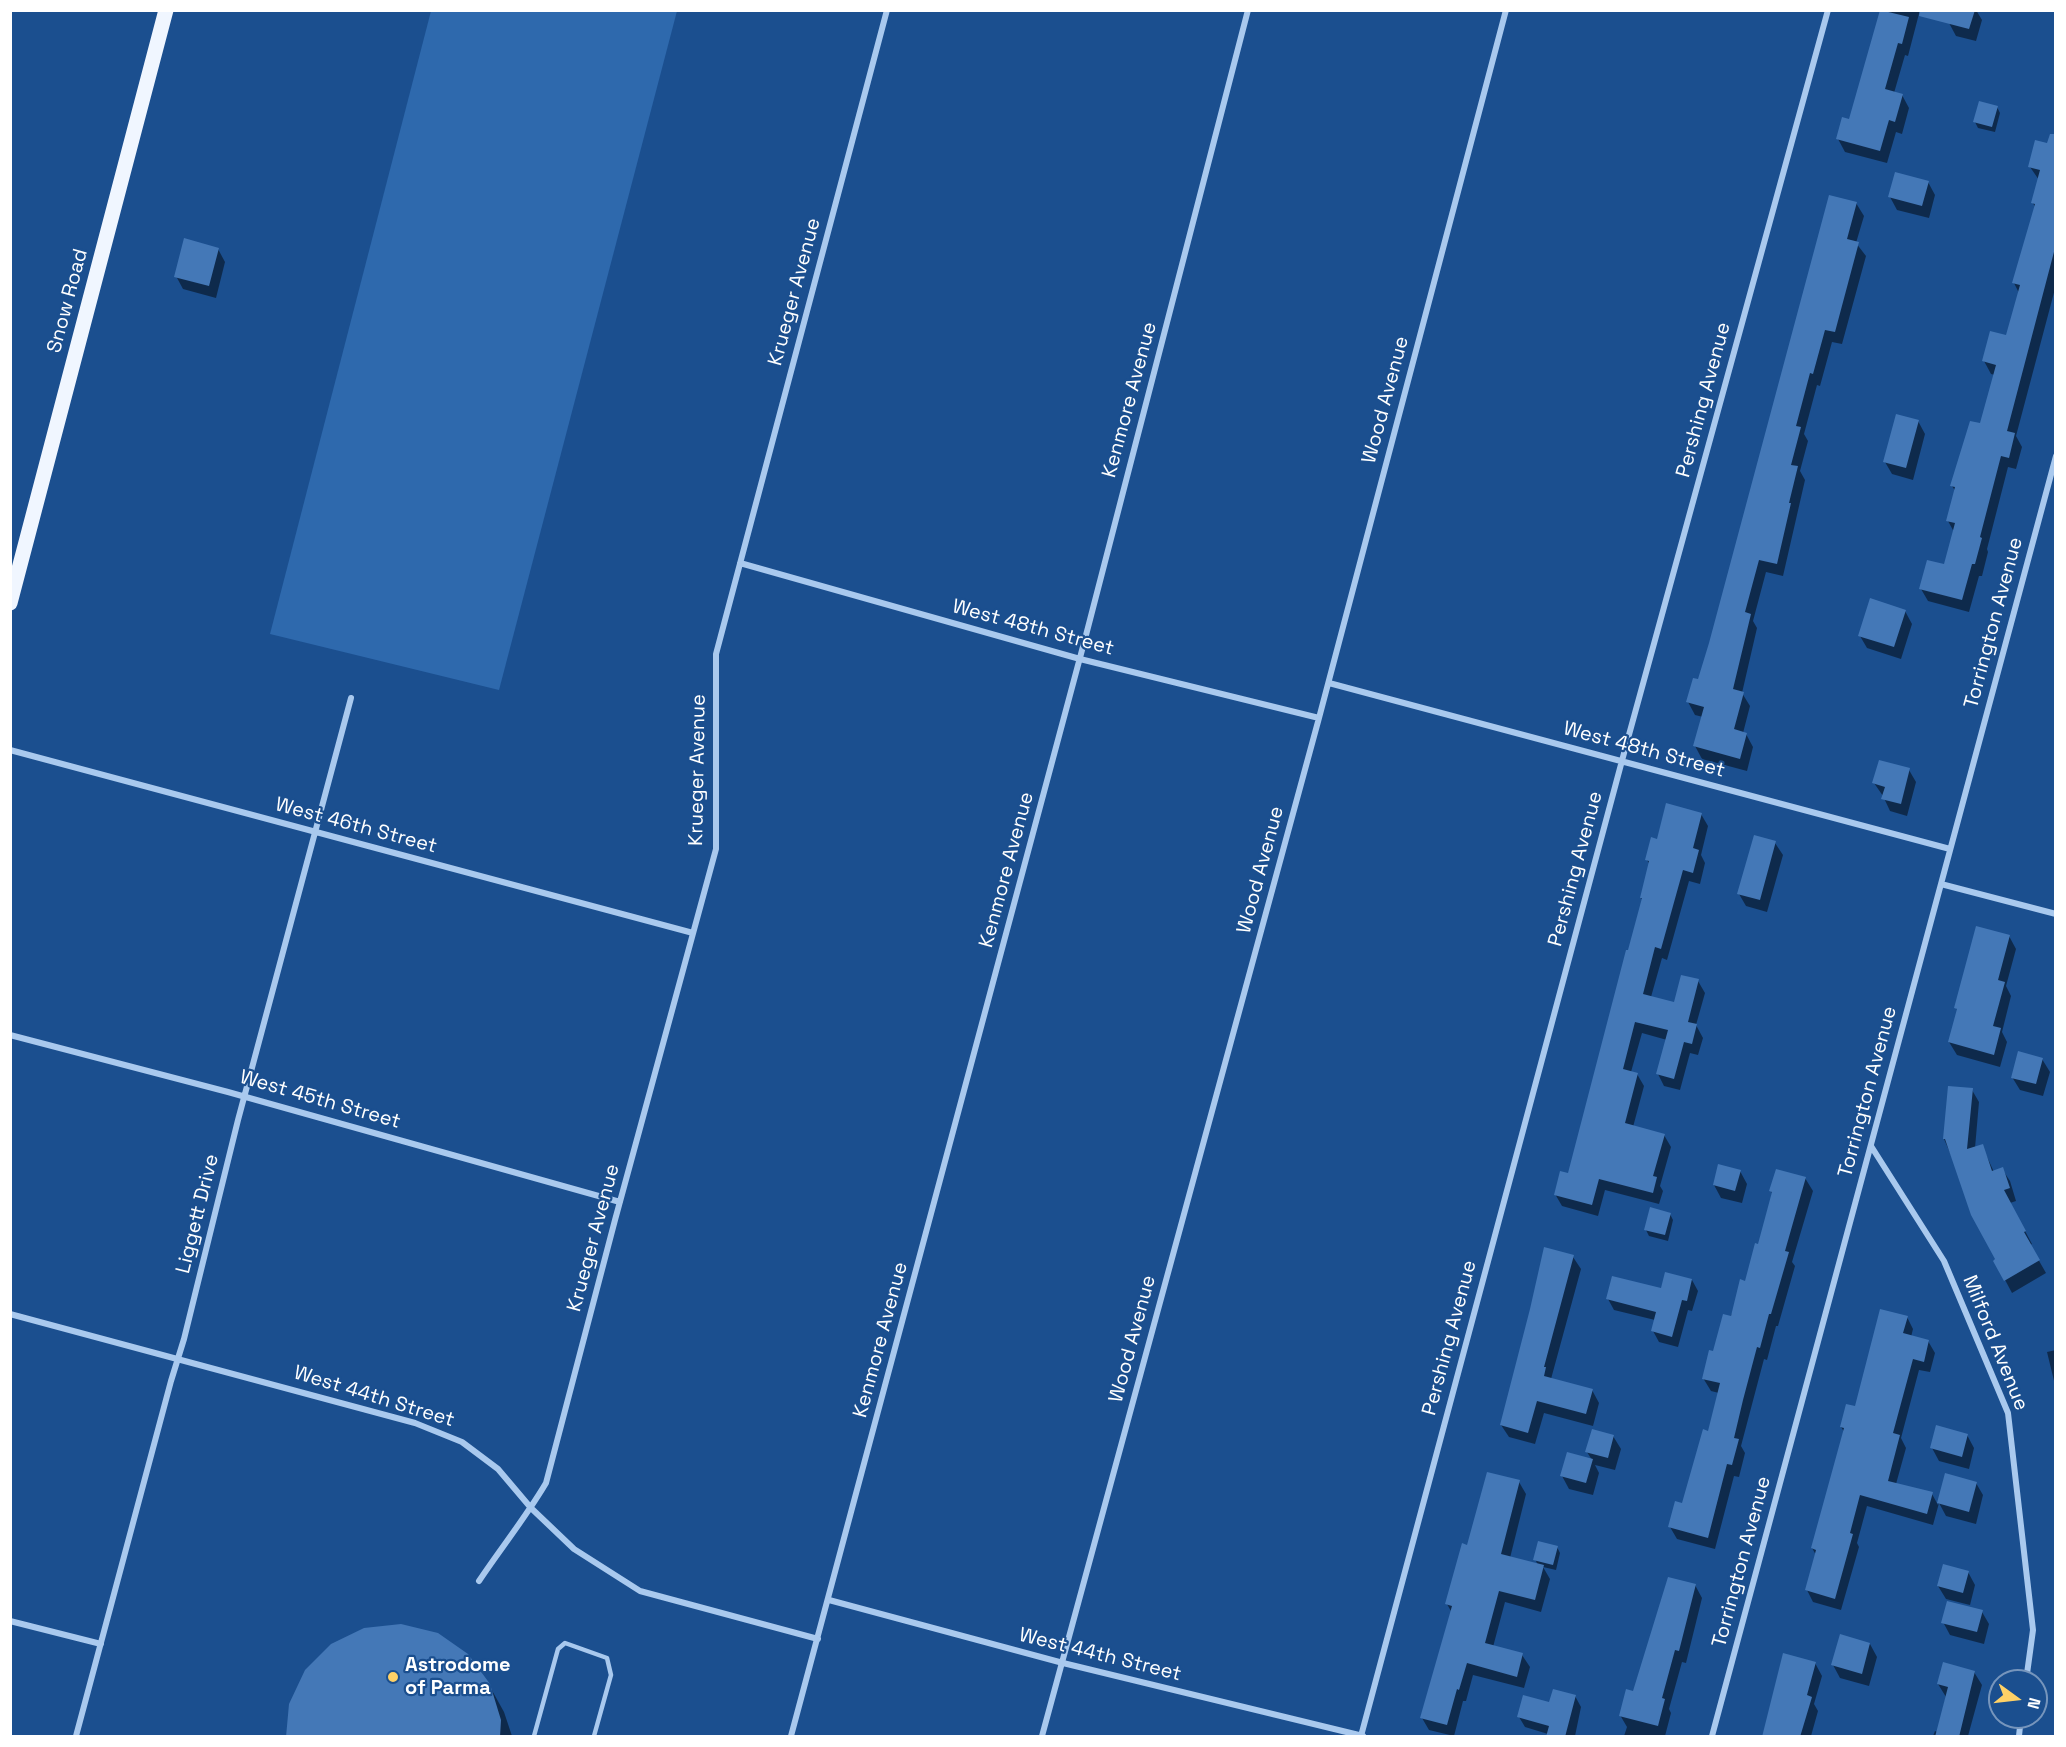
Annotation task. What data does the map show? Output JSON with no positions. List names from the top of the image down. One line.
{"streets":{"main road":["Snow Road"],"street":["Krueger Avenue","Kenmore Avenue","Wood Avenue","Pershing Avenue","Torrington Avenue","West 48th Street","West 46th Street","West 45th Street","Liggett Drive","Milford Avenue","West 44th Street"]},"crossings":[["Krueger Avenue","West 48th Street"],["Krueger Avenue","West 46th Street"],["Krueger Avenue","West 45th Street"],["Krueger Avenue","West 44th Street"],["Kenmore Avenue","West 48th Street"],["Kenmore Avenue","West 44th Street"],["Wood Avenue","West 48th Street"],["Wood Avenue","West 44th Street"],["Pershing Avenue","West 48th Street"],["Pershing Avenue","West 44th Street"],["Torrington Avenue","West 48th Street"],["Torrington Avenue","Milford Avenue"],["West 46th Street","Liggett Drive"],["West 45th Street","Liggett Drive"],["Liggett Drive","West 44th Street"]],"places":["Astrodome of Parma"],"north":"right"}
